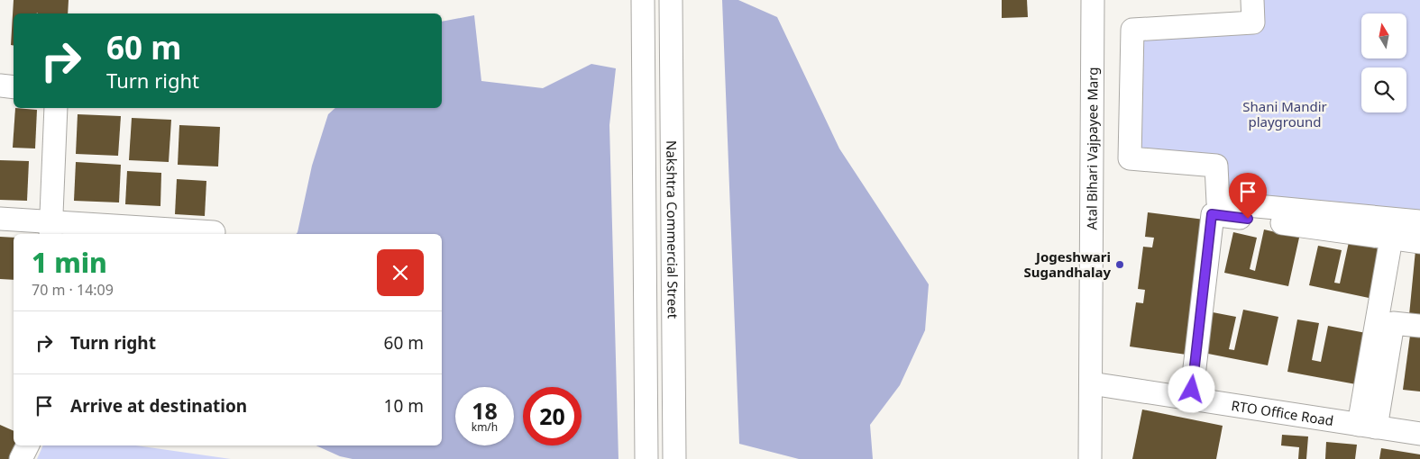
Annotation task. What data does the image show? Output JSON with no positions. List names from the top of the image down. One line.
{"streets":{"street":["Atal Bihari Vajpayee Marg","Nakshtra Commercial Street","RTO Office Road"]},"crossings":[["Atal Bihari Vajpayee Marg","RTO Office Road"]],"parks":["Shani Mandir playground"],"places":["Jogeshwari Sugandhalay"],"north":"top","page":{"turn":["60 m","Turn right"],"heading":["1 min","70 m · 14:09"],"list":[{"name":"Turn right","value":"60 m"},{"name":"Arrive at destination","value":"10 m"}],"speed":"18 km/h","limit":"20"}}
